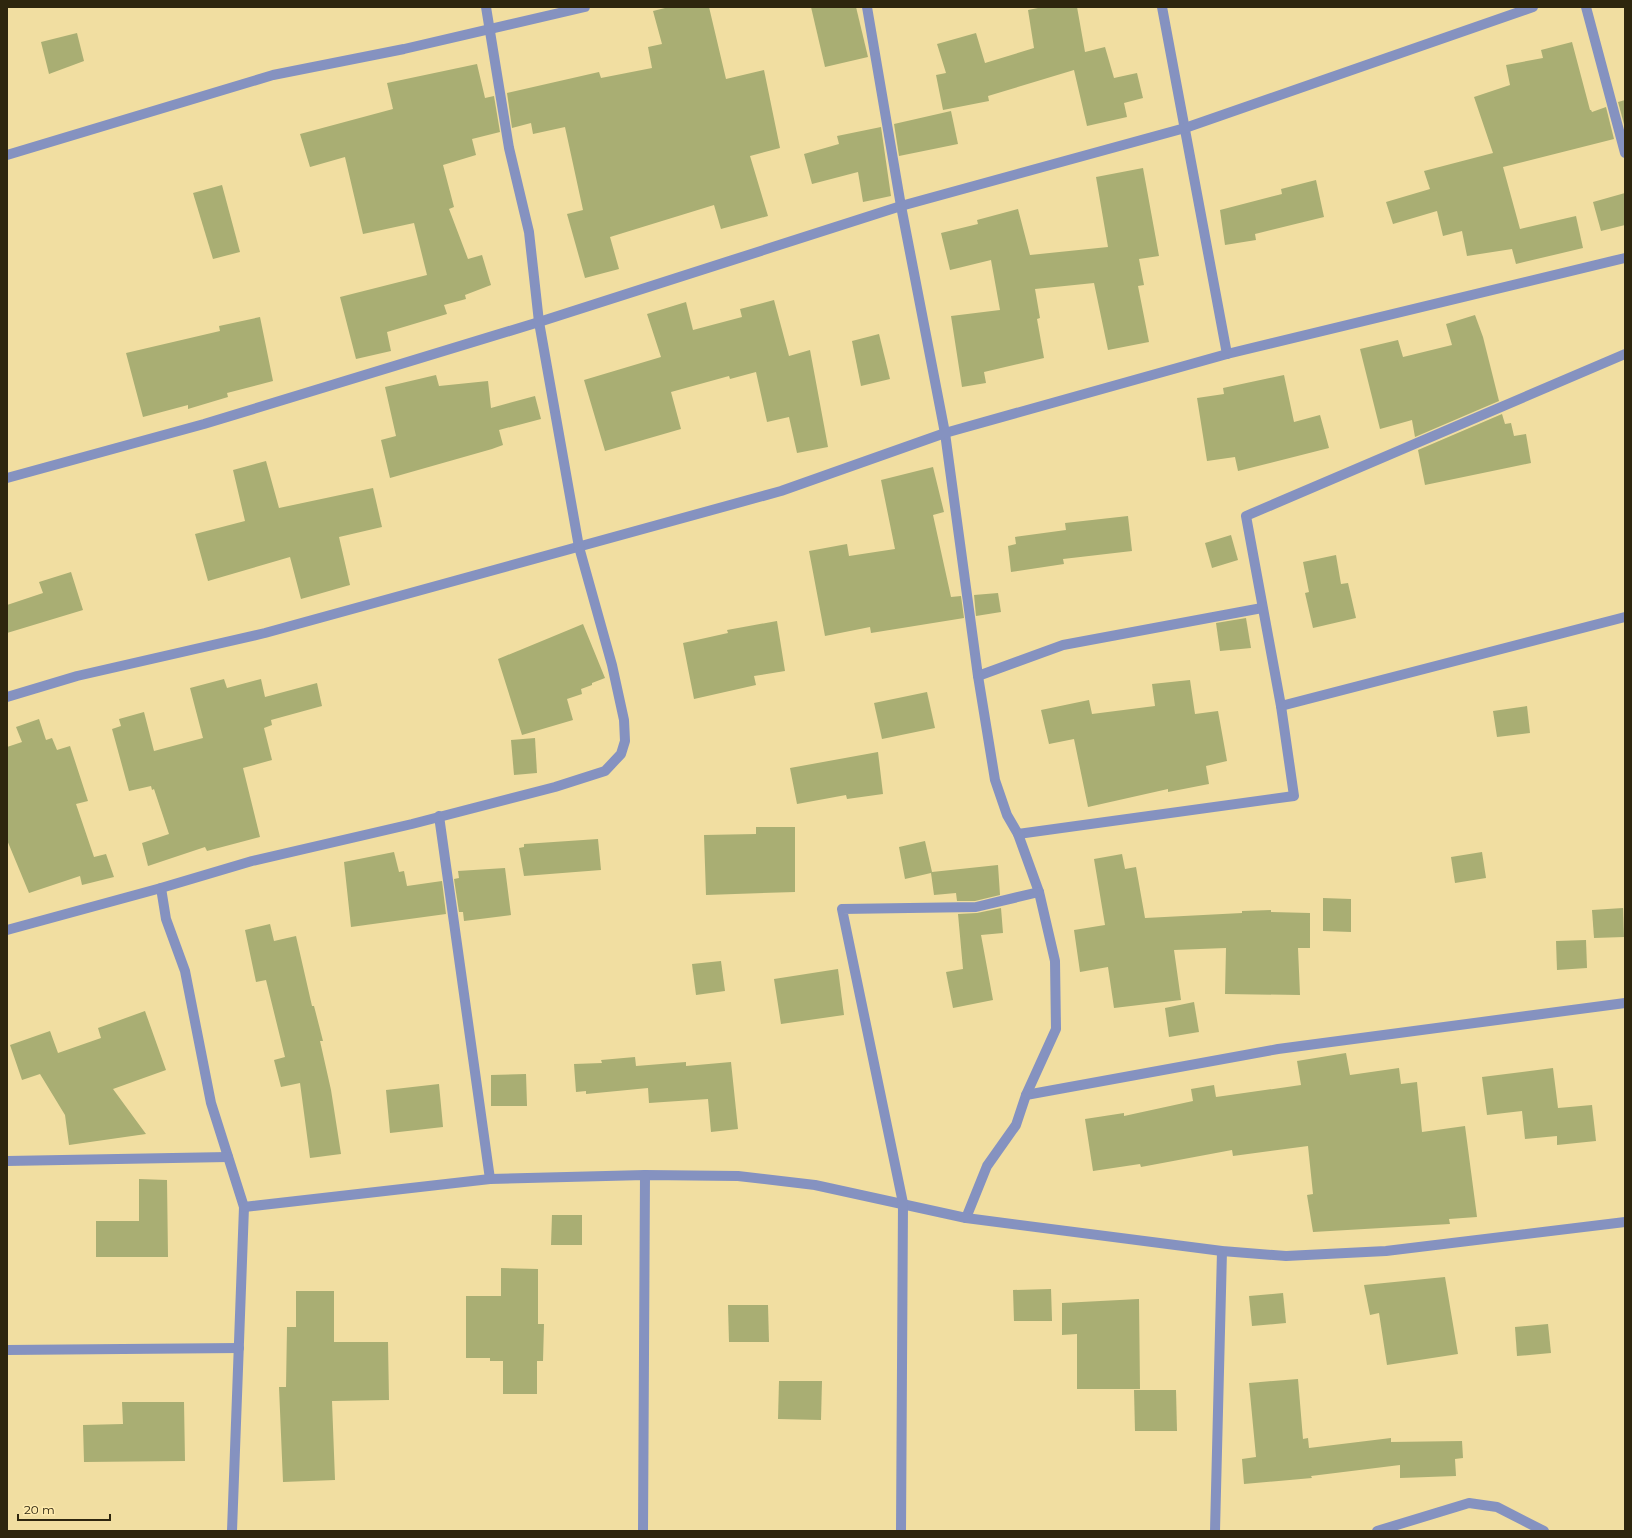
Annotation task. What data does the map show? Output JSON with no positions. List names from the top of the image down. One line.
{"scale_bar":"20 m"}
